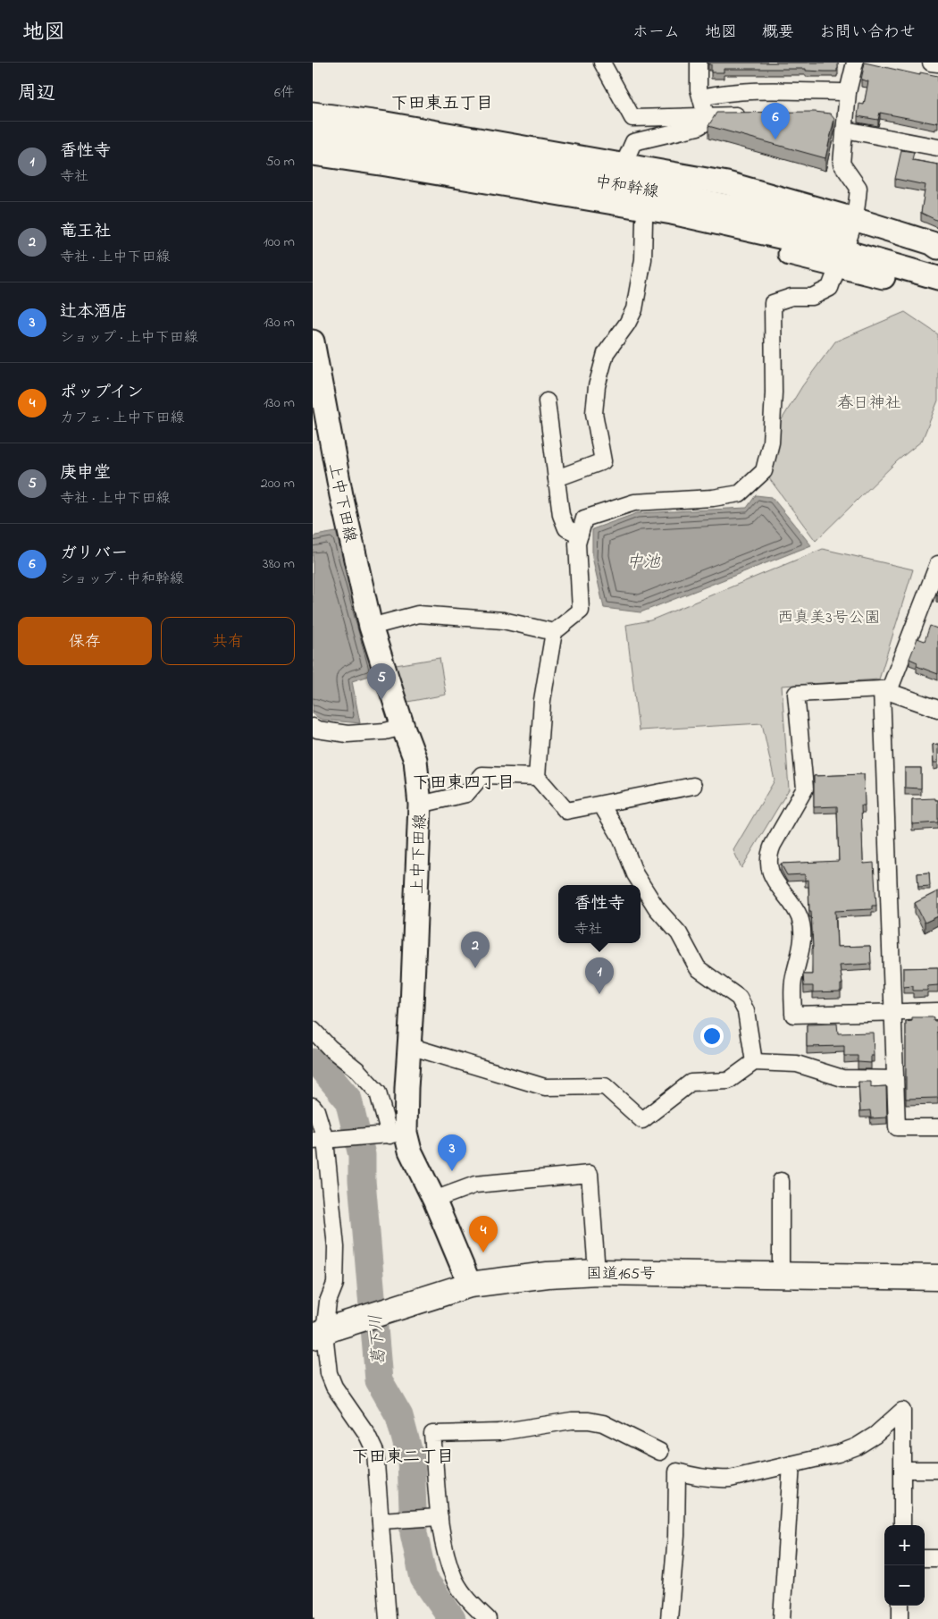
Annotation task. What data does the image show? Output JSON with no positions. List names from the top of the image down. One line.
{"streets":{"highway":["国道165号"],"main road":["中和幹線","上中下田線"]},"crossings":[["上中下田線","国道165号"]],"districts":["下田東五丁目","下田東四丁目","下田東二丁目"],"water":["中池","葛下川"],"parks":["春日神社","西真美3号公園"],"page":{"header":"地図","nav":["ホーム","地図","概要","お問い合わせ"],"heading":["周辺","6件"],"pins":["6","5","2","1","3","4"],"list":[{"mark":"1","name":"香性寺","note":"寺社","value":"50 m"},{"mark":"2","name":"竜王社","note":"寺社 · 上中下田線","value":"100 m"},{"mark":"3","name":"辻本酒店","note":"ショップ · 上中下田線","value":"130 m"},{"mark":"4","name":"ポップイン","note":"カフェ · 上中下田線","value":"130 m"},{"mark":"5","name":"庚申堂","note":"寺社 · 上中下田線","value":"200 m"},{"mark":"6","name":"ガリバー","note":"ショップ · 中和幹線","value":"380 m"}],"buttons":["保存","共有"],"popup":["香性寺","寺社"],"map_buttons":["+","−"]}}
